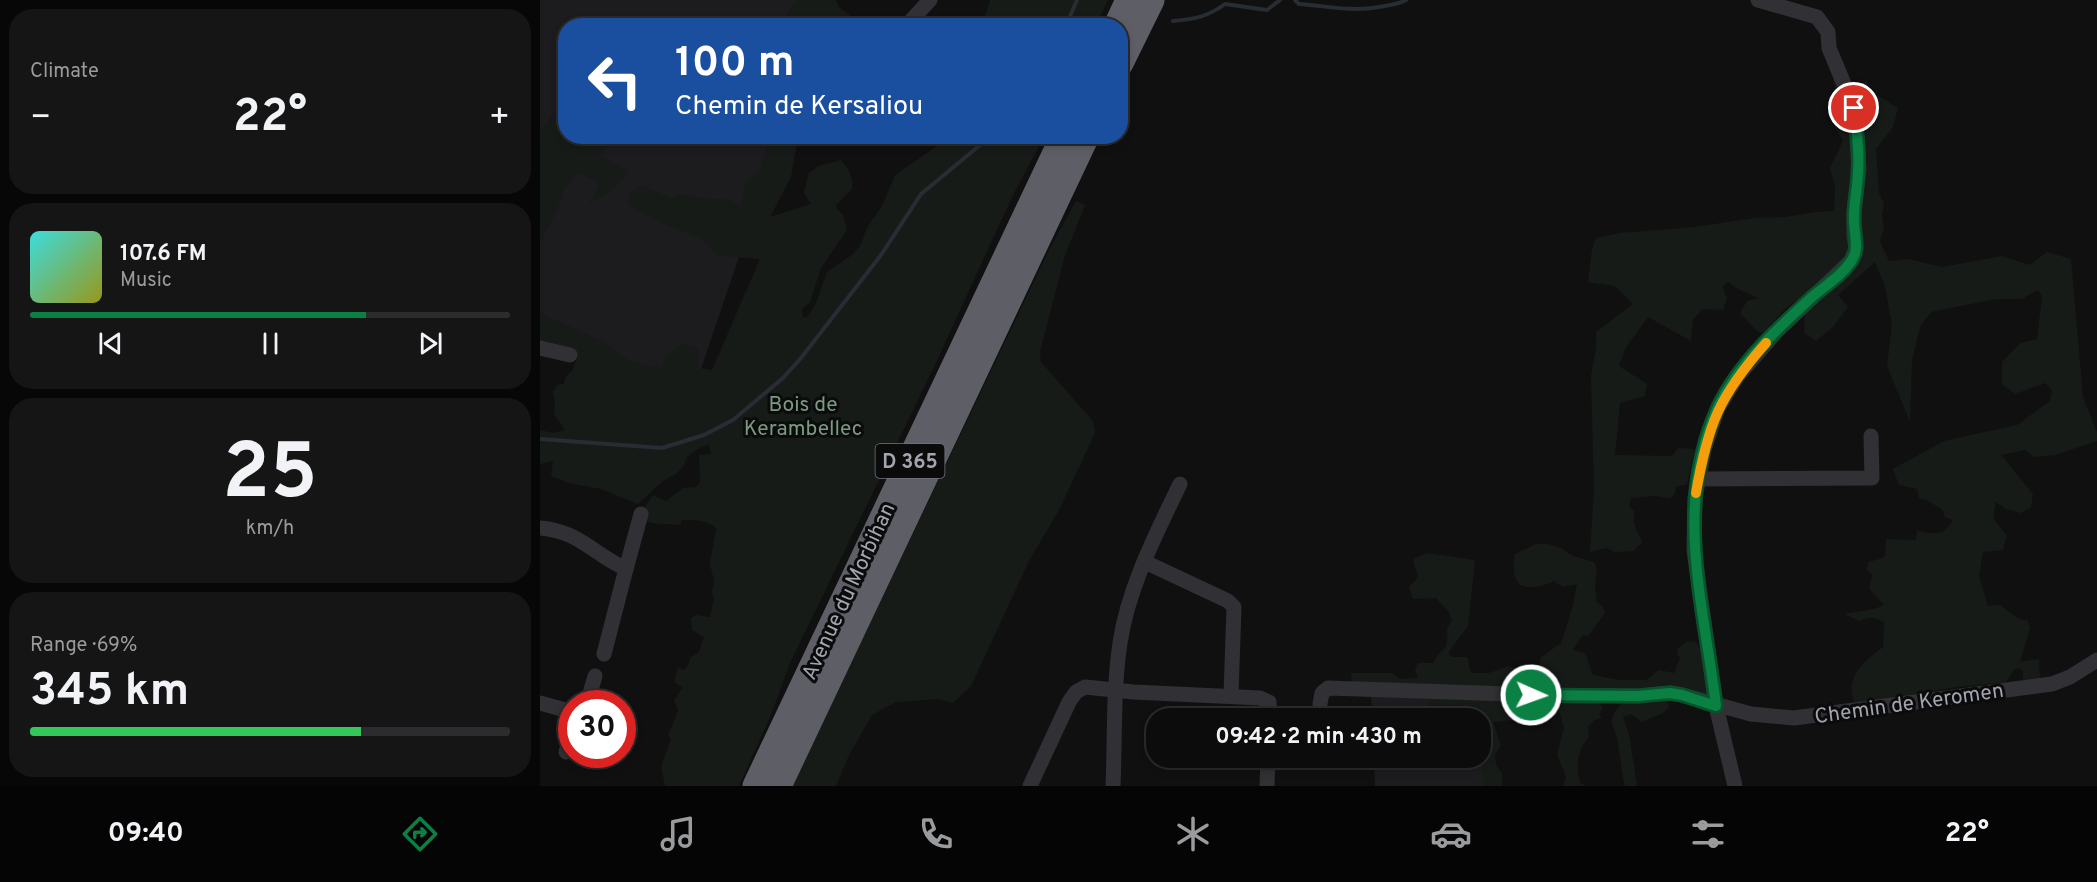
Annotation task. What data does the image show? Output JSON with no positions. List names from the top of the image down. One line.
{"streets":{"highway":["D 365","Avenue du Morbihan"],"street":["Chemin de Keromen"]},"parks":["Bois de Kerambellec"],"page":{"tile":["Climate",["25","km/h"],["Range · 69%","345 km"]],"turn":["100 m","Chemin de Kersaliou"],"heat":["−","22°","+"],"song":["107.6 FM","Music"],"limit":"30","trip":"09:42 · 2 min · 430 m","tabs":["09:40","22°"]}}
